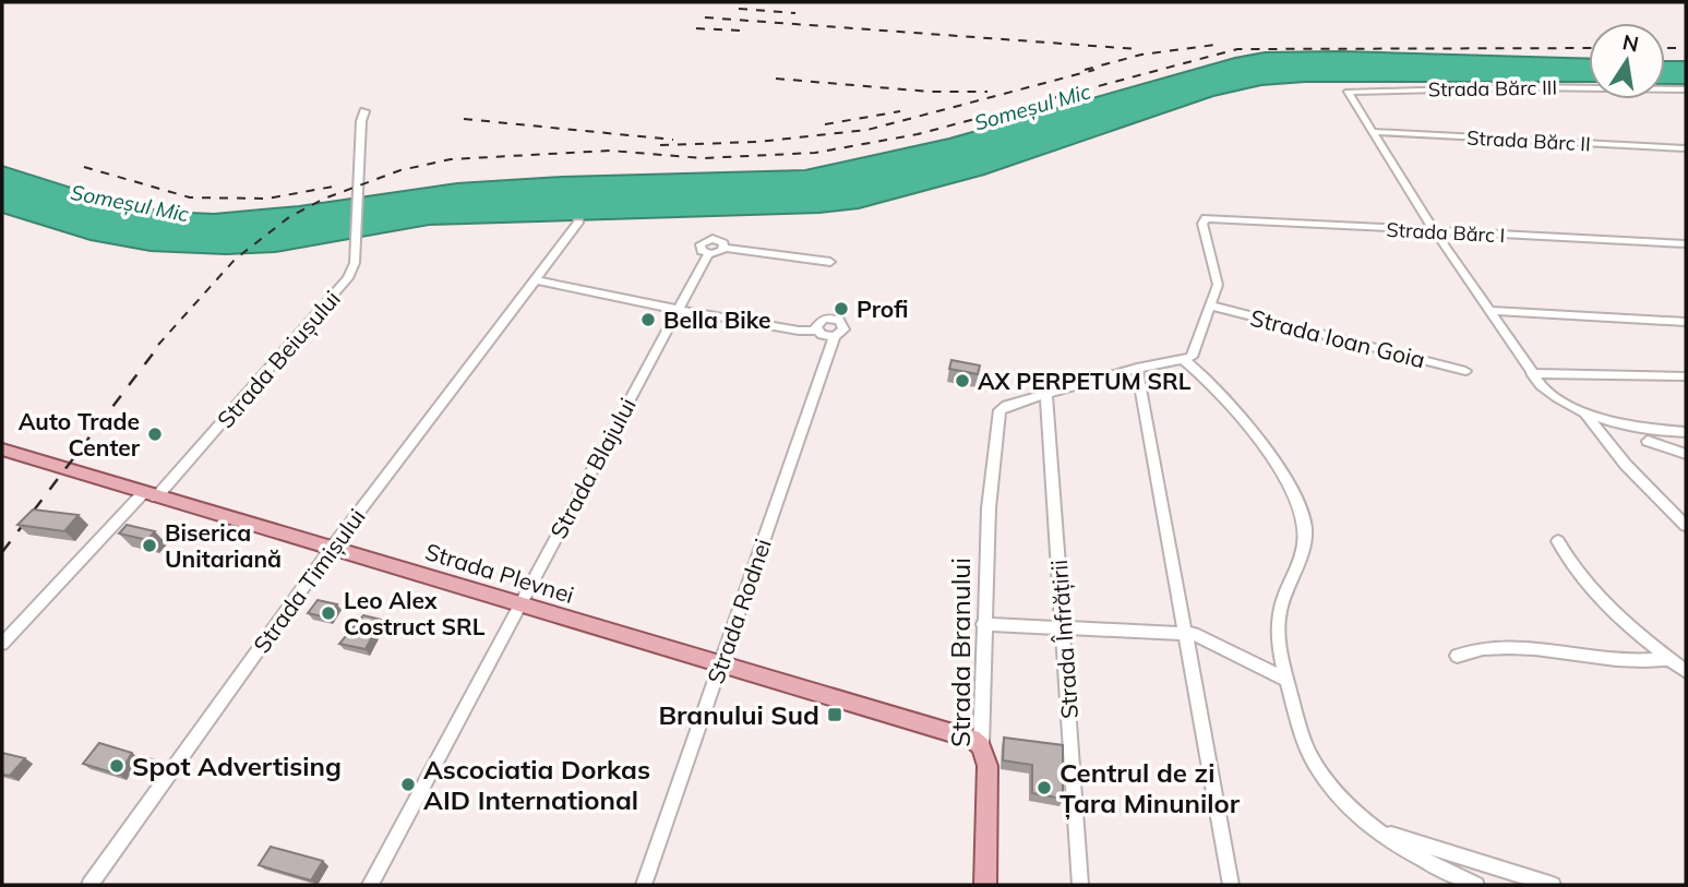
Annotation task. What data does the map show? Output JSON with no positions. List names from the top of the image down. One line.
{"streets":{"main road":["Strada Plevnei","Strada Branului"],"street":["Strada Bărc III","Strada Bărc II","Strada Bărc I","Strada Ioan Goia","Strada Beiușului","Strada Blajului","Strada Timișului","Strada Rodnei","Strada Înfrățirii"]},"crossings":[["Strada Bărc III","Strada Bărc II"],["Strada Bărc I","Strada Ioan Goia"],["Strada Beiușului","Strada Plevnei"],["Strada Blajului","Strada Plevnei"],["Strada Plevnei","Strada Timișului"],["Strada Plevnei","Strada Rodnei"],["Strada Plevnei","Strada Branului"],["Strada Înfrățirii","Strada Branului"]],"water":["Someșul Mic"],"places":{"other":["Profi","Bella Bike","AX PERPETUM SRL","Auto Trade Center","Biserica Unitariană","Leo Alex Costruct SRL","Spot Advertising","Ascociatia Dorkas AID International","Centrul de zi Țara Minunilor"],"transit":["Branului Sud"]},"north":"top"}
